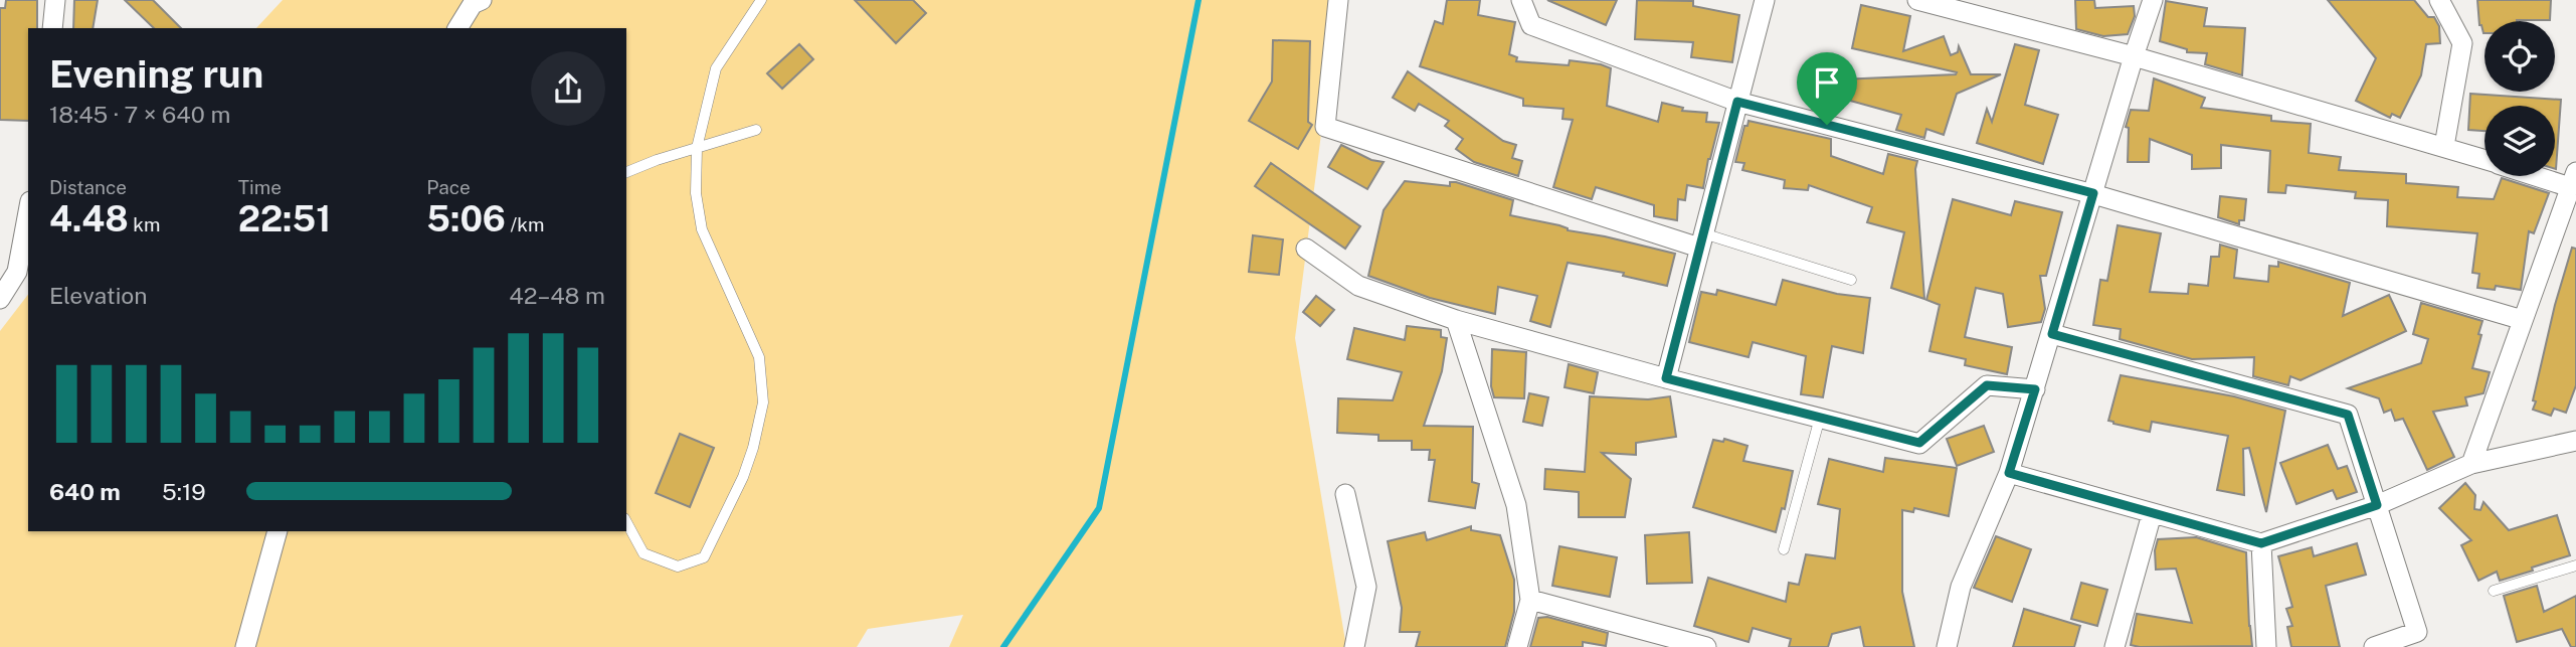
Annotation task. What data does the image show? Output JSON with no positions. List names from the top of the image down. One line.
{"page":{"heading":["Evening run","18:45 · 7 × 640 m"],"stats":[["Distance","4.48 km"],["Time","22:51"],["Pace","5:06 /km"]],"chart":["Elevation","42–48 m"],"list":[{"name":"640 m","note":"5:19"}]}}
